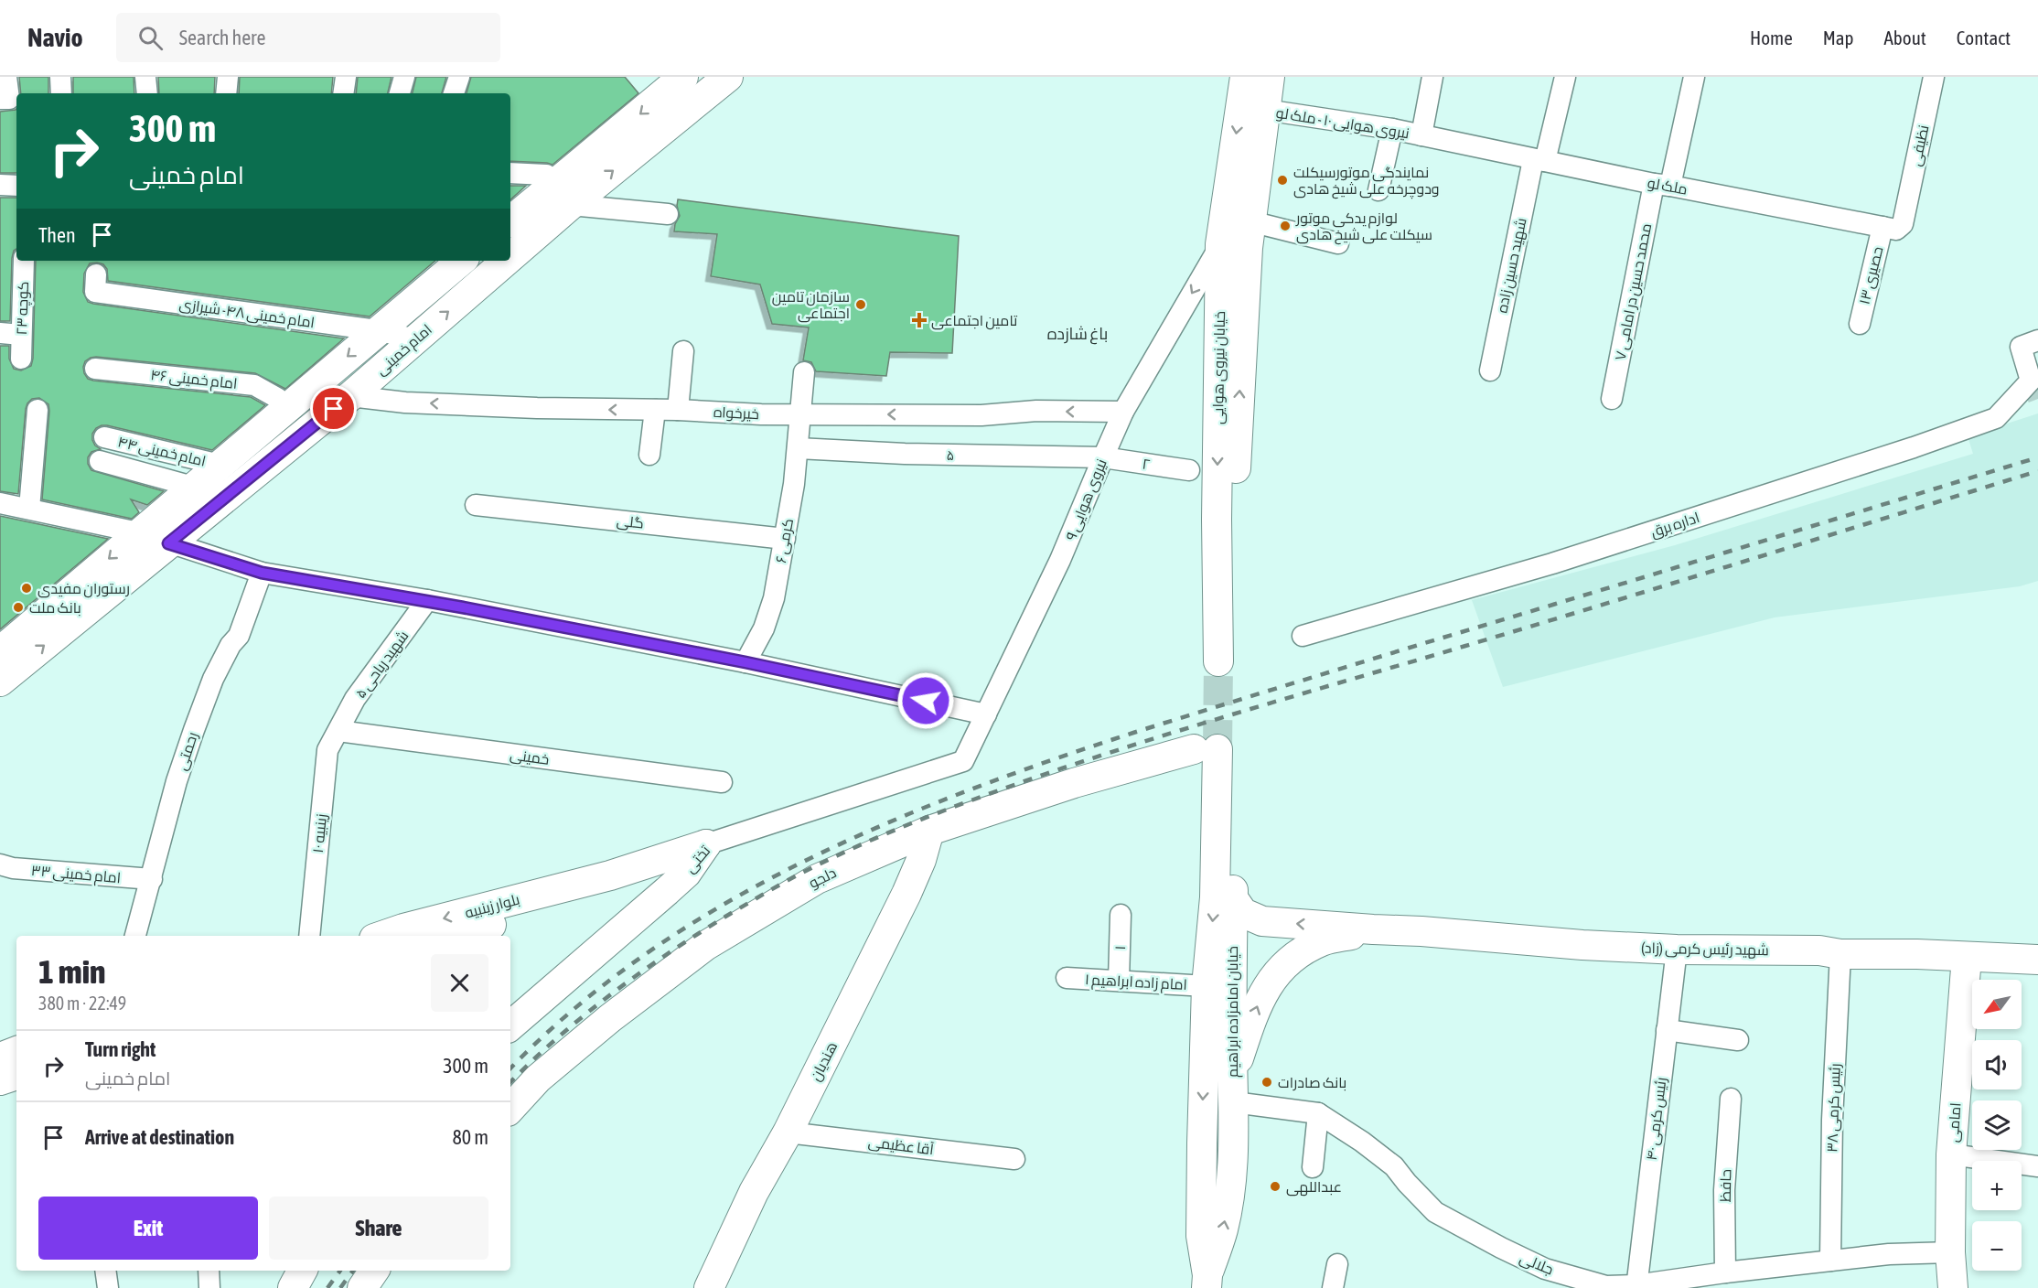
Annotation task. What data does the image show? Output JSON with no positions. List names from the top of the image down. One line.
{"streets":{"main road":["امام خمینی","خیابان نیروی هوایی","تختی","دلجو","بلوار زینبیه","شهید رئیس کرمی (زاد)","خیابان امامزاده ابراهیم","هندیان","امامی"],"street":["نیروی هوایی ۱۰ - ملک لو","نظیفی","ملک لو","شهید حسین زاده","۱۳ حصیری","۷ محمد حسین در امامی","کوچه ۲۳","امام خمینی ۴۸- شیرازی","امام خمینی ۴۶","خیرخواه","امام خمینی ۴۴","۵","۲","نیروی هوایی ۹","گلی","اداره برق","کرمی ۶","۵ شهید ریاحی","رحمتی","خمینی","زینبیه ۱۰","امام خمینی ۳۳","۱","امام زاده ابراهیم ۱","رئیس کرمی ۳۸","رئیس کرمی ۴۰","آقا عظیمی","حافظ","جلالی"]},"crossings":[["نیروی هوایی ۱۰ - ملک لو","ملک لو"],["نیروی هوایی ۱۰ - ملک لو","خیابان نیروی هوایی"],["نظیفی","ملک لو"],["نظیفی","۱۳ حصیری"],["ملک لو","شهید حسین زاده"],["ملک لو","۱۳ حصیری"],["ملک لو","۷ محمد حسین در امامی"],["امام خمینی ۴۸- شیرازی","امام خمینی"],["امام خمینی","امام خمینی ۴۶"],["امام خمینی","خیرخواه"],["امام خمینی","امام خمینی ۴۴"],["خیابان نیروی هوایی","نیروی هوایی ۹"],["خیرخواه","نیروی هوایی ۹"],["خیرخواه","کرمی ۶"],["۵","۲"],["۵","نیروی هوایی ۹"],["۵","کرمی ۶"],["۲","نیروی هوایی ۹"],["نیروی هوایی ۹","تختی"],["گلی","کرمی ۶"],["۵ شهید ریاحی","خمینی"],["۵ شهید ریاحی","زینبیه ۱۰"],["رحمتی","امام خمینی ۳۳"],["خمینی","زینبیه ۱۰"],["تختی","بلوار زینبیه"],["دلجو","خیابان امامزاده ابراهیم"],["دلجو","هندیان"],["۱","امام زاده ابراهیم ۱"],["شهید رئیس کرمی (زاد)","رئیس کرمی ۳۸"],["شهید رئیس کرمی (زاد)","رئیس کرمی ۴۰"],["شهید رئیس کرمی (زاد)","امامی"],["امام زاده ابراهیم ۱","خیابان امامزاده ابراهیم"],["خیابان امامزاده ابراهیم","جلالی"],["هندیان","آقا عظیمی"],["رئیس کرمی ۳۸","جلالی"],["رئیس کرمی ۴۰","جلالی"],["امامی","جلالی"],["حافظ","جلالی"]],"one_way":["خیرخواه"],"districts":["باغ شازده"],"places":{"other":["نمایندگی موتورسیکلت ودوچرخه علی شیخ هادی","لوازم یدکی موتور سیکلت علی شیخ هادی","سازمان تامین اجتماعی","رستوران مفیدی","بانک ملت","بانک صادرات","عبداللهی"],"health":["تامین اجتماعی"]},"north":"bottom left","page":{"header":"Navio","search":"Search here","nav":["Home","Map","About","Contact"],"turn":["300 m","امام خمینی"],"then":"Then","heading":["1 min","380 m · 22:49"],"map_buttons":["+","−"],"list":[{"name":"Turn right","note":"امام خمینی","value":"300 m"},{"name":"Arrive at destination","value":"80 m"}],"buttons":["Exit","Share"]}}
